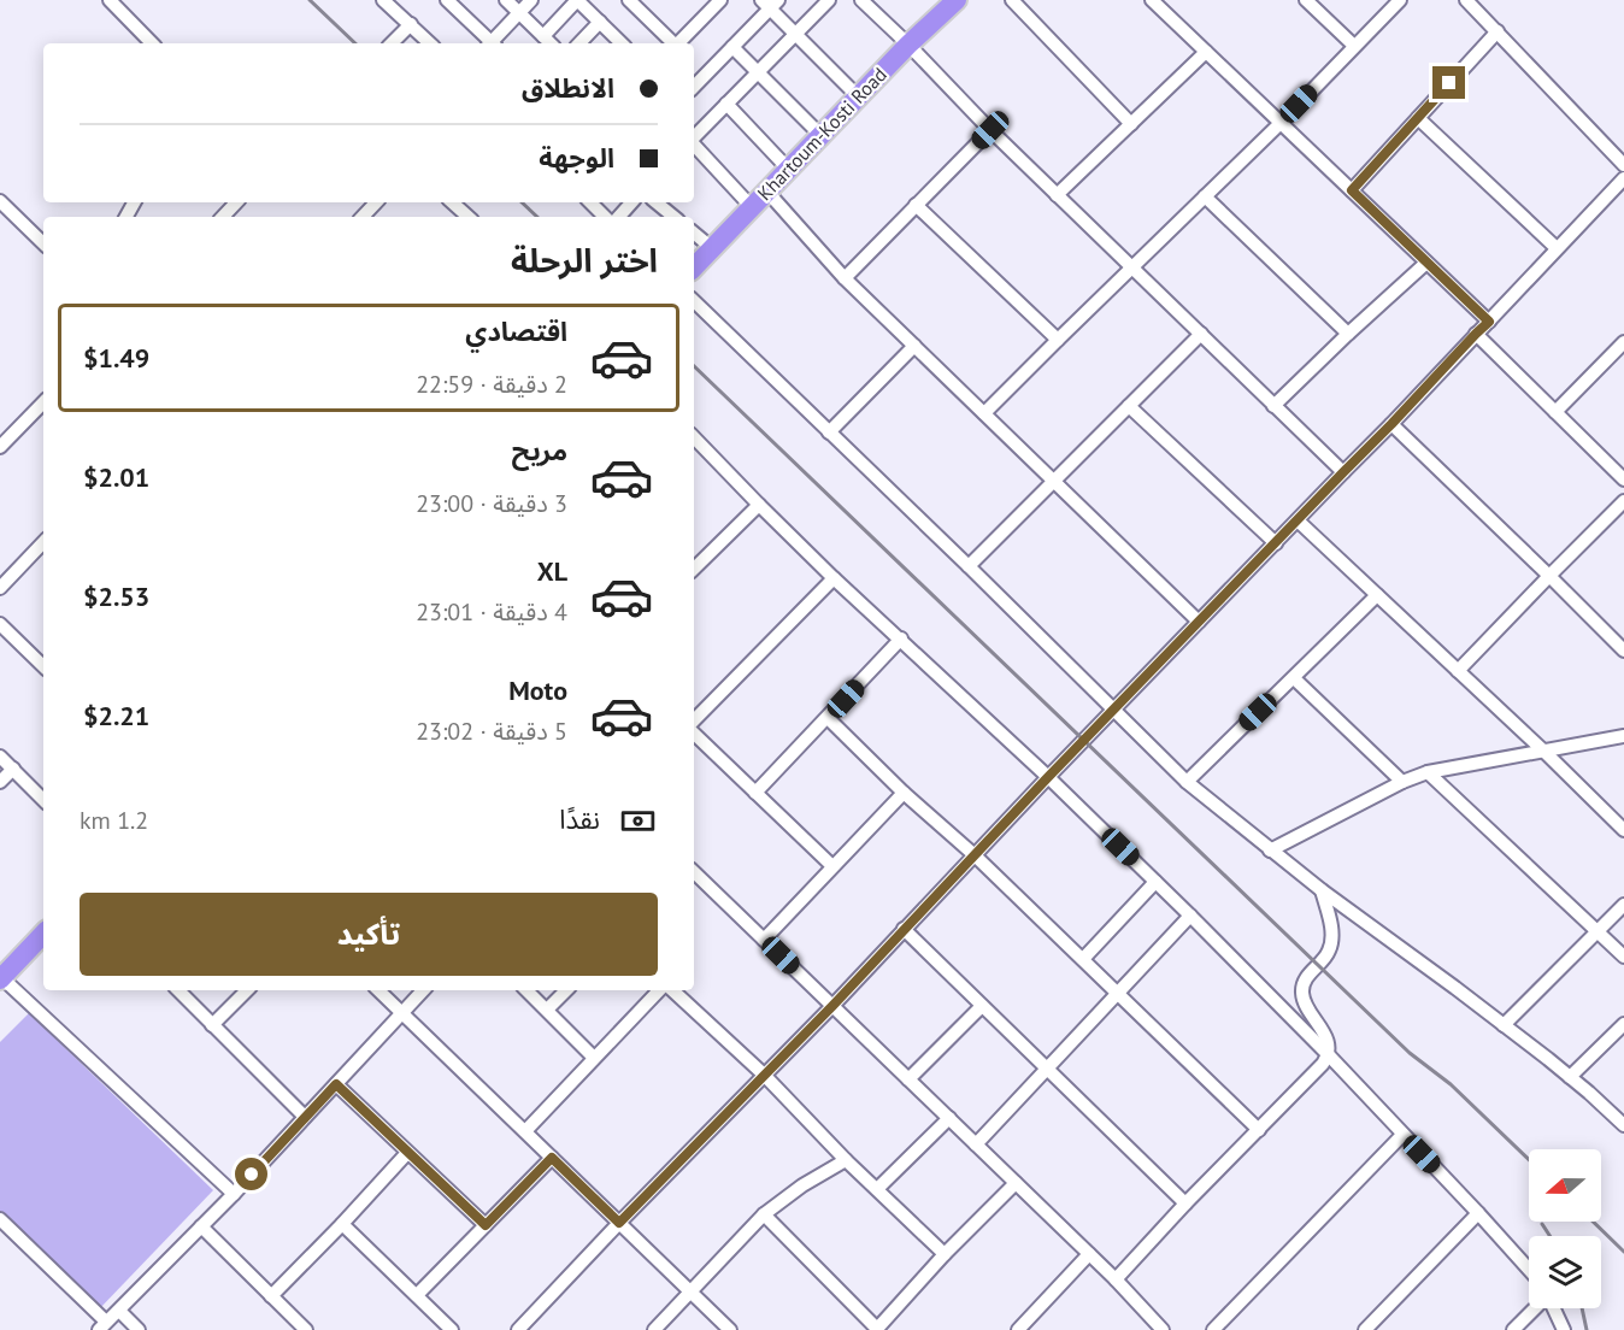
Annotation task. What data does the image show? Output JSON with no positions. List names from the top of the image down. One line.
{"streets":{"highway":["Khartoum-Kosti Road"]},"north":"left","page":{"banner":["الانطلاق","الوجهة"],"heading":"اختر الرحلة","list":[{"name":"اقتصادي","note":"2 دقيقة · 22:59","value":"$1.49"},{"name":"مريح","note":"3 دقيقة · 23:00","value":"$2.01"},{"name":"XL","note":"4 دقيقة · 23:01","value":"$2.53"},{"name":"Moto","note":"5 دقيقة · 23:02","value":"$2.21"}],"pay":["نقدًا","1.2 km"],"buttons":"تأكيد"}}
